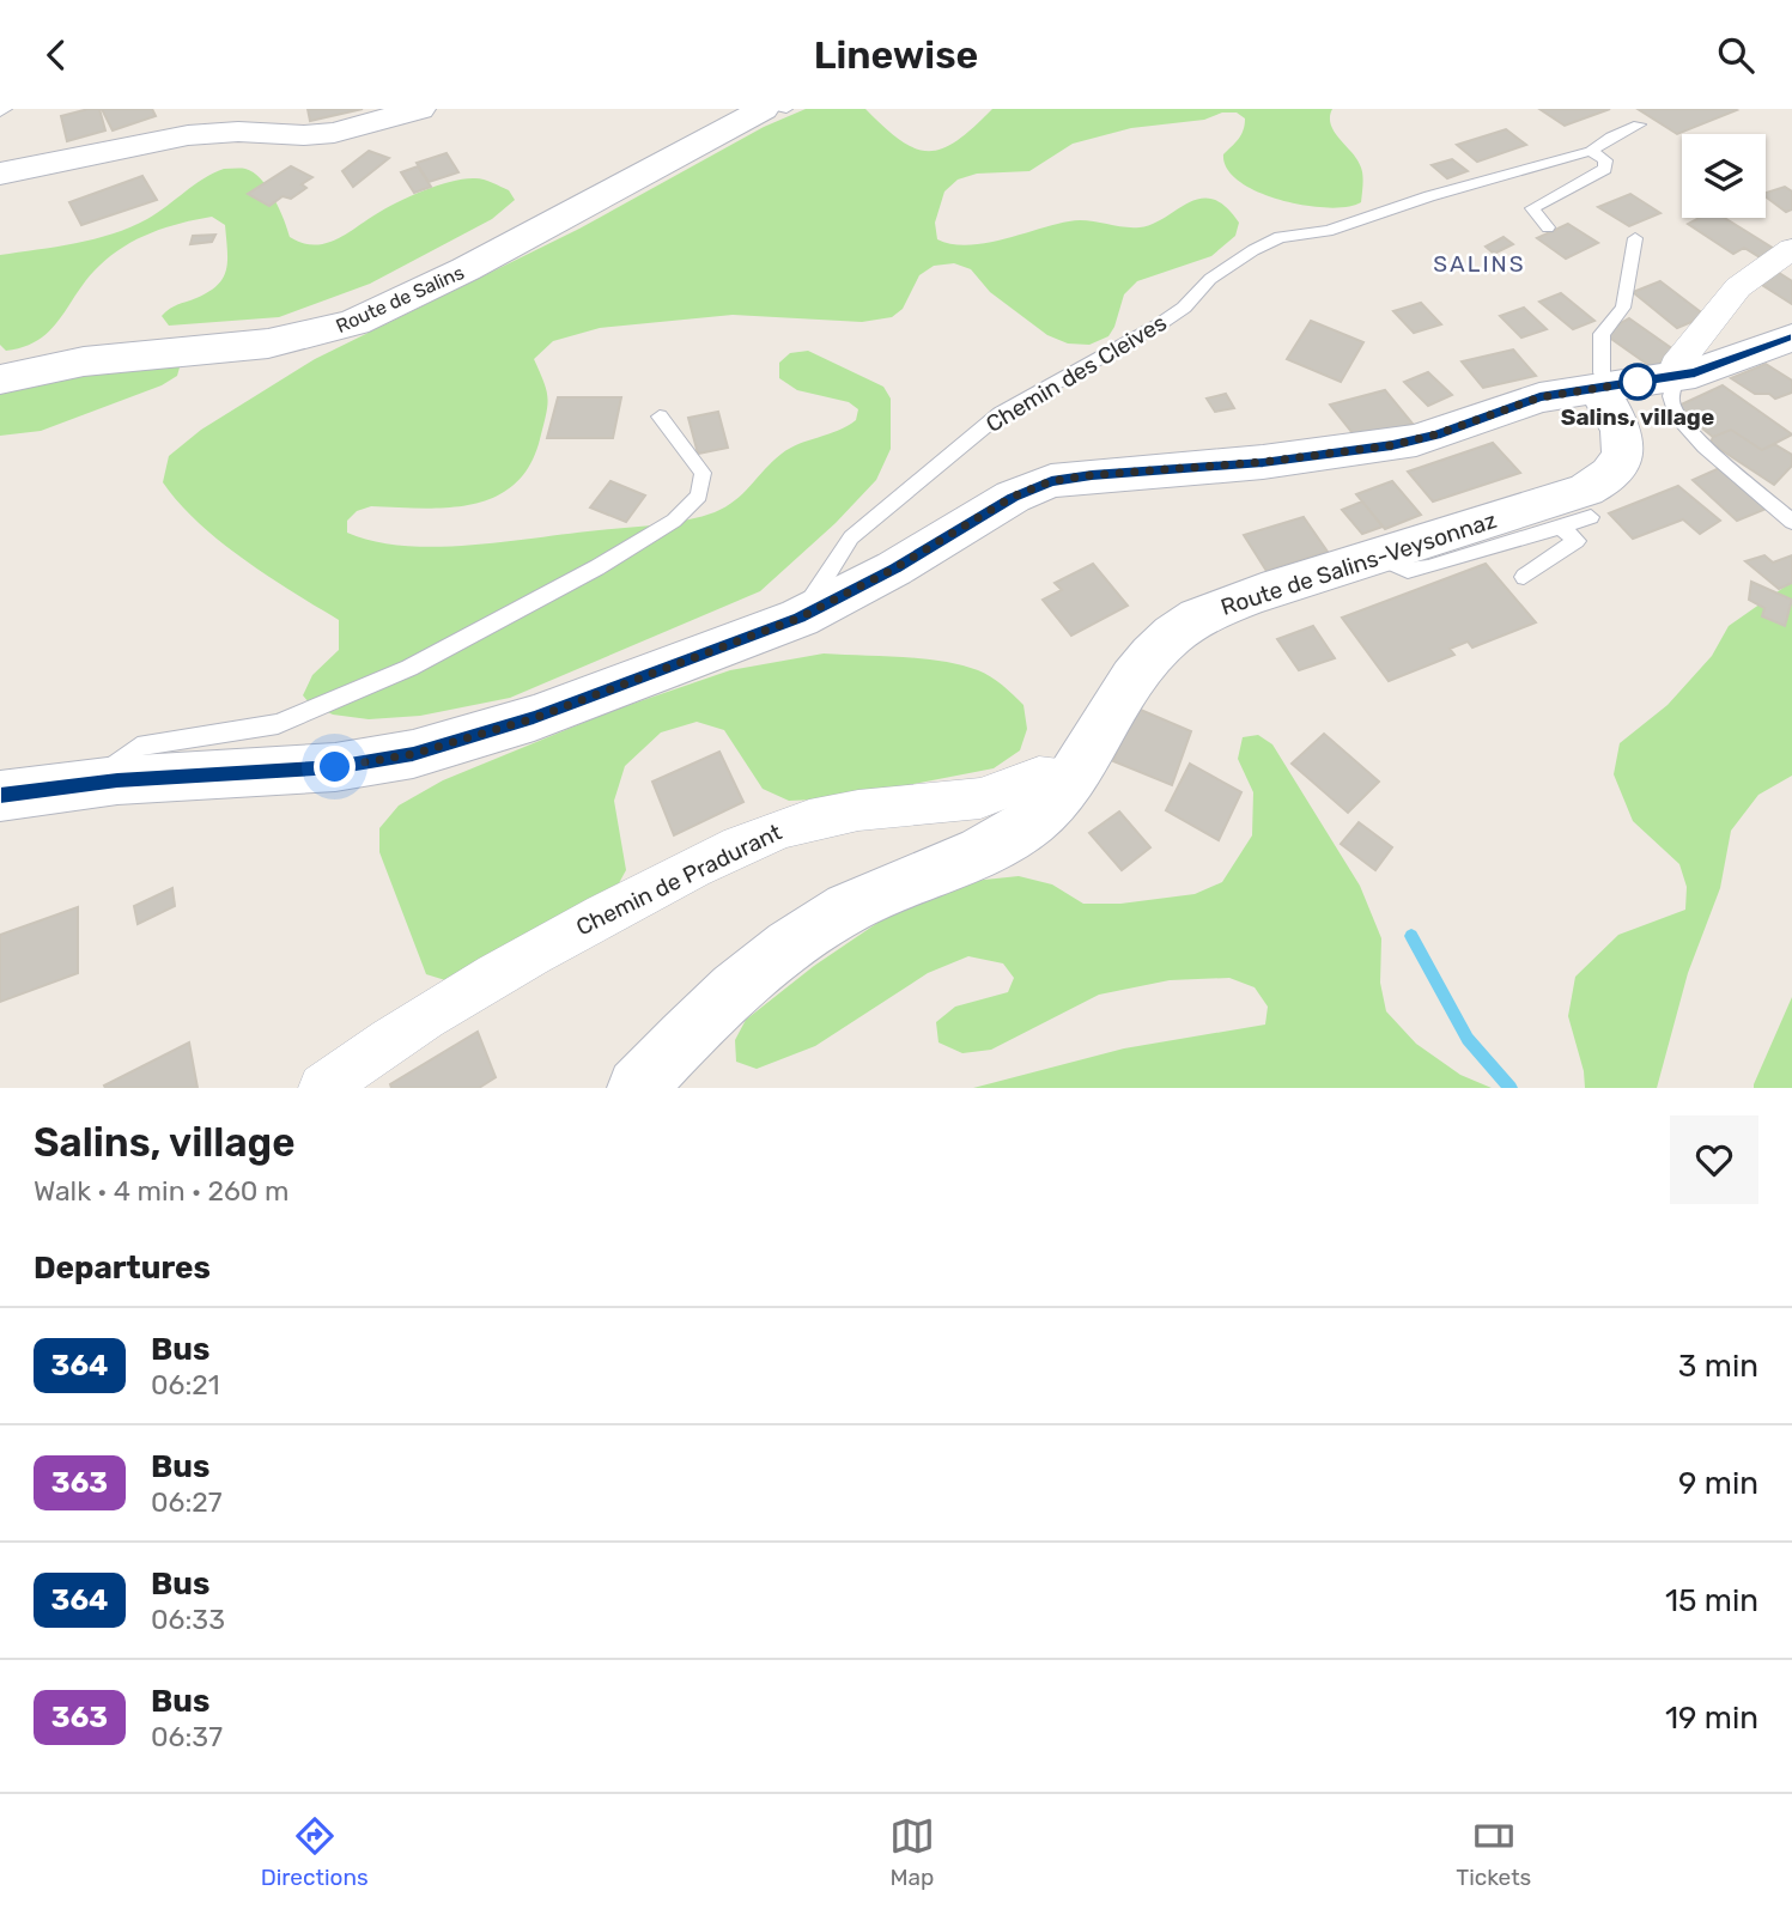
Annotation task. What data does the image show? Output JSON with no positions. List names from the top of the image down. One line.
{"streets":{"street":["Route de Salins","Route de Salins-Veysonnaz","Chemin de Pradurant"],"lane":["Chemin des Cleives"]},"crossings":[["Route de Salins-Veysonnaz","Chemin de Pradurant"]],"districts":["SALINS"],"places":["Salins, village"],"lines":["bus line 364"],"page":{"header":"Linewise","heading":[["Salins, village","Walk · 4 min · 260 m"],"Departures"],"list":[{"mark":"364","name":"Bus","note":"06:21","value":"3 min"},{"mark":"363","name":"Bus","note":"06:27","value":"9 min"},{"mark":"364","name":"Bus","note":"06:33","value":"15 min"},{"mark":"363","name":"Bus","note":"06:37","value":"19 min"}],"tabs":["Directions","Map","Tickets"]}}
